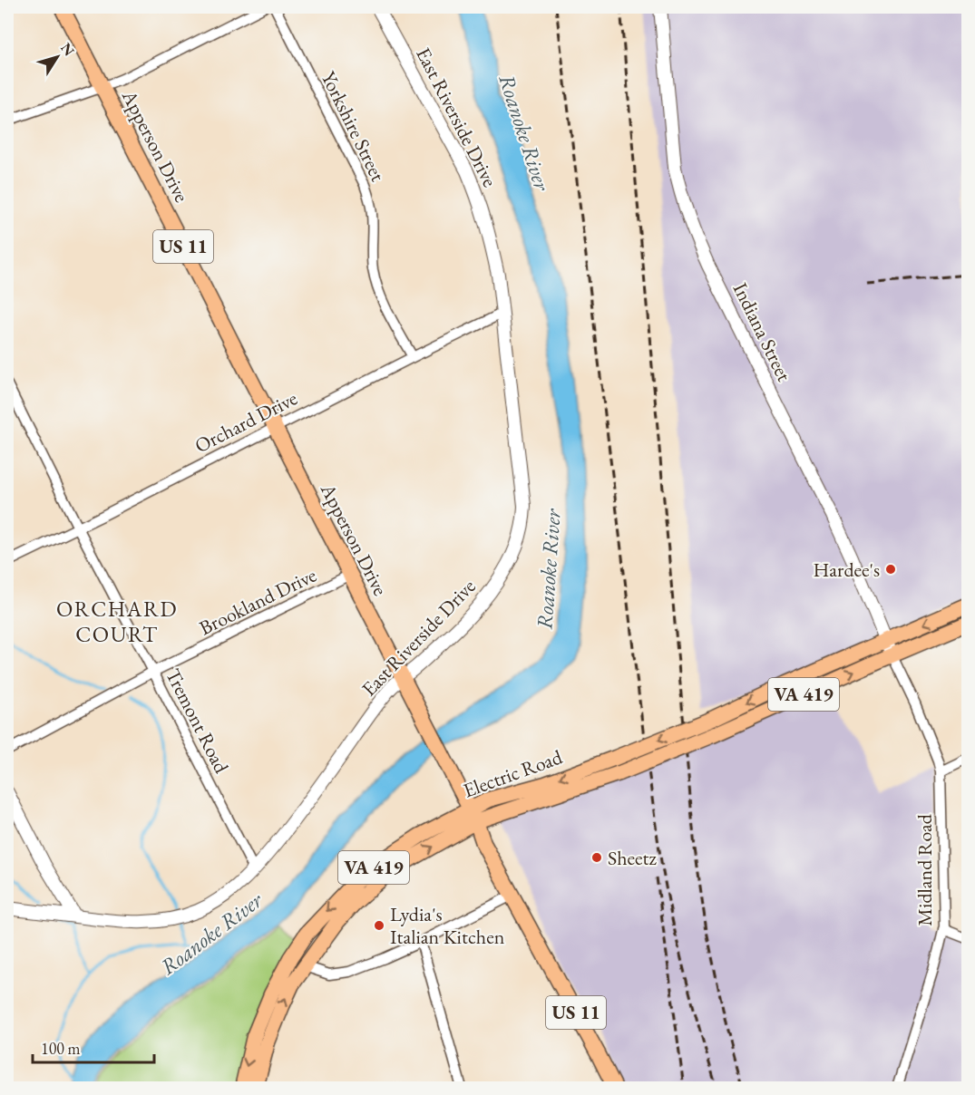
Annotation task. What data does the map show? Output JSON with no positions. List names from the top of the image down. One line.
{"streets":{"main road":["Apperson Drive","US 11","VA 419","Electric Road"],"street":["East Riverside Drive","Yorkshire Street","Indiana Street","Orchard Drive","Brookland Drive","Tremont Road","Midland Road"]},"crossings":[["East Riverside Drive","Apperson Drive"],["East Riverside Drive","Orchard Drive"],["East Riverside Drive","Tremont Road"],["Yorkshire Street","Orchard Drive"],["Apperson Drive","Orchard Drive"],["Apperson Drive","Brookland Drive"],["Apperson Drive","Electric Road"],["Indiana Street","VA 419"],["Indiana Street","Electric Road"],["Indiana Street","Midland Road"],["Orchard Drive","Tremont Road"],["Brookland Drive","Tremont Road"],["VA 419","Electric Road"],["VA 419","Midland Road"],["Electric Road","Midland Road"]],"districts":["ORCHARD COURT"],"water":["Roanoke River"],"places":["Hardee's","Sheetz","Lydia's Italian Kitchen"],"scale_bar":"100 m","north":"top right"}
